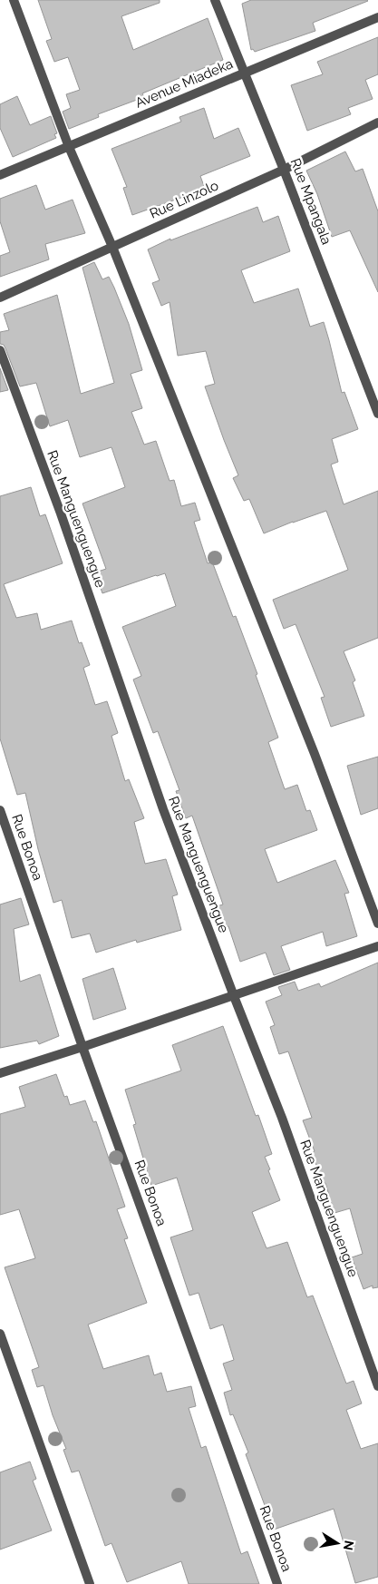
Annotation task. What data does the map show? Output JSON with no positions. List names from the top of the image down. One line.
{"streets":{"street":["Avenue Miadeka","Rue Linzolo","Rue Mpangala","Rue Manguenguengue","Rue Bonoa"]},"crossings":[["Avenue Miadeka","Rue Mpangala"],["Rue Linzolo","Rue Mpangala"]],"north":"right"}
